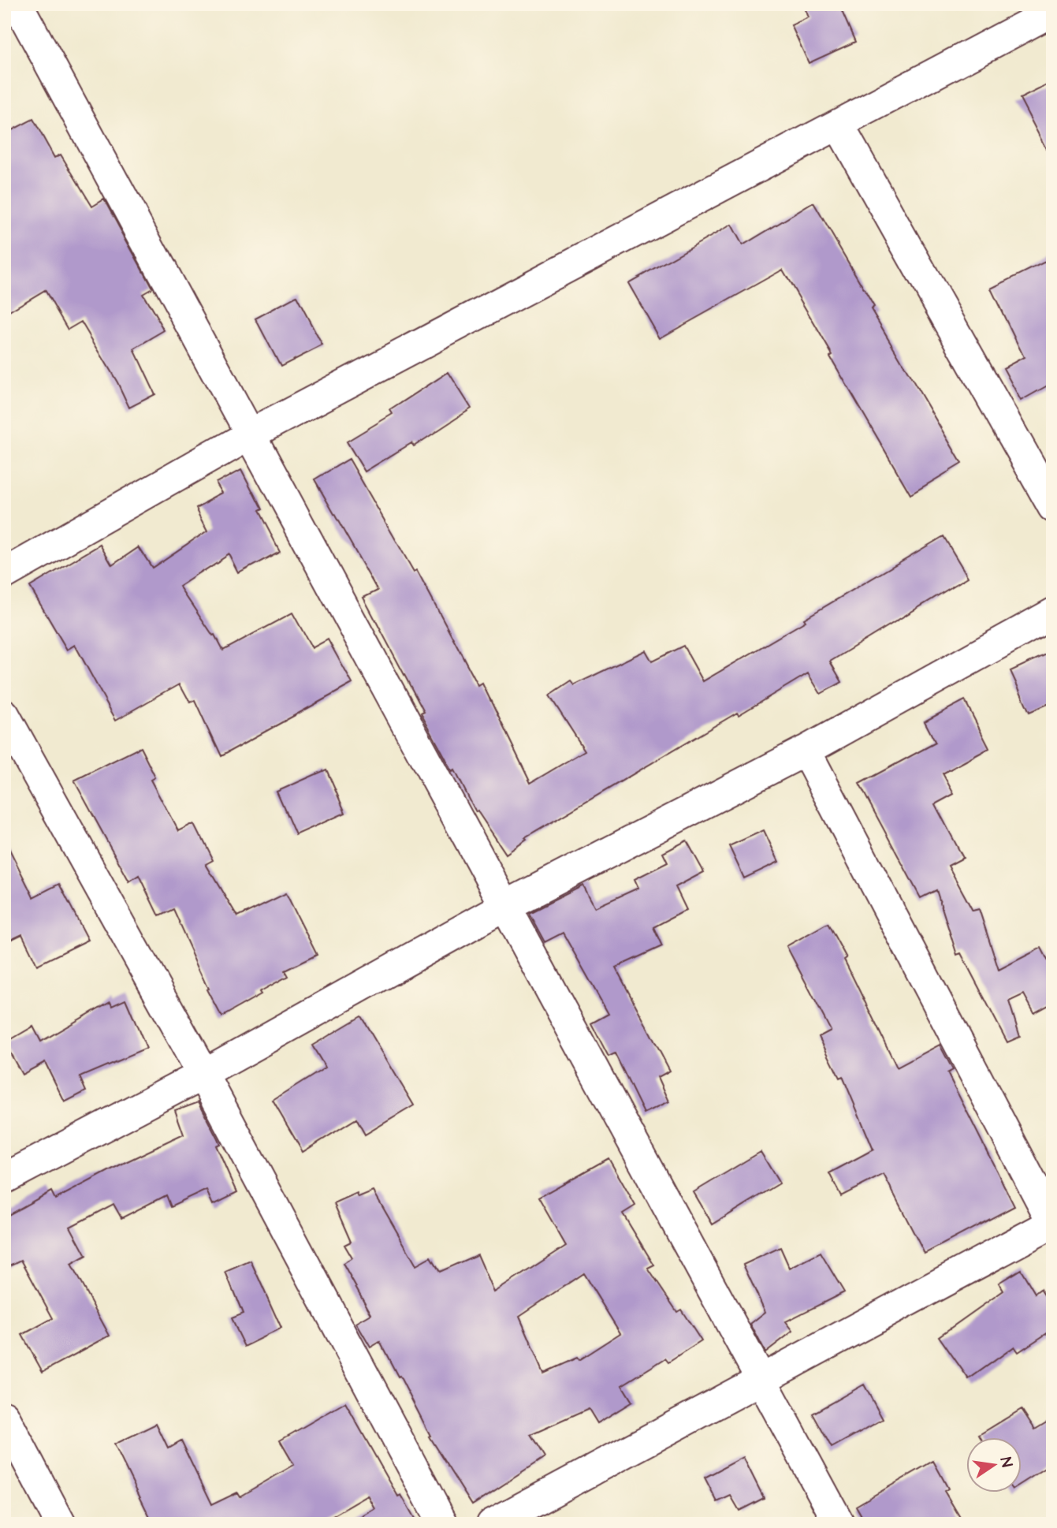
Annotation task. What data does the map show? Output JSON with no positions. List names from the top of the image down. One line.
{"north":"right"}
